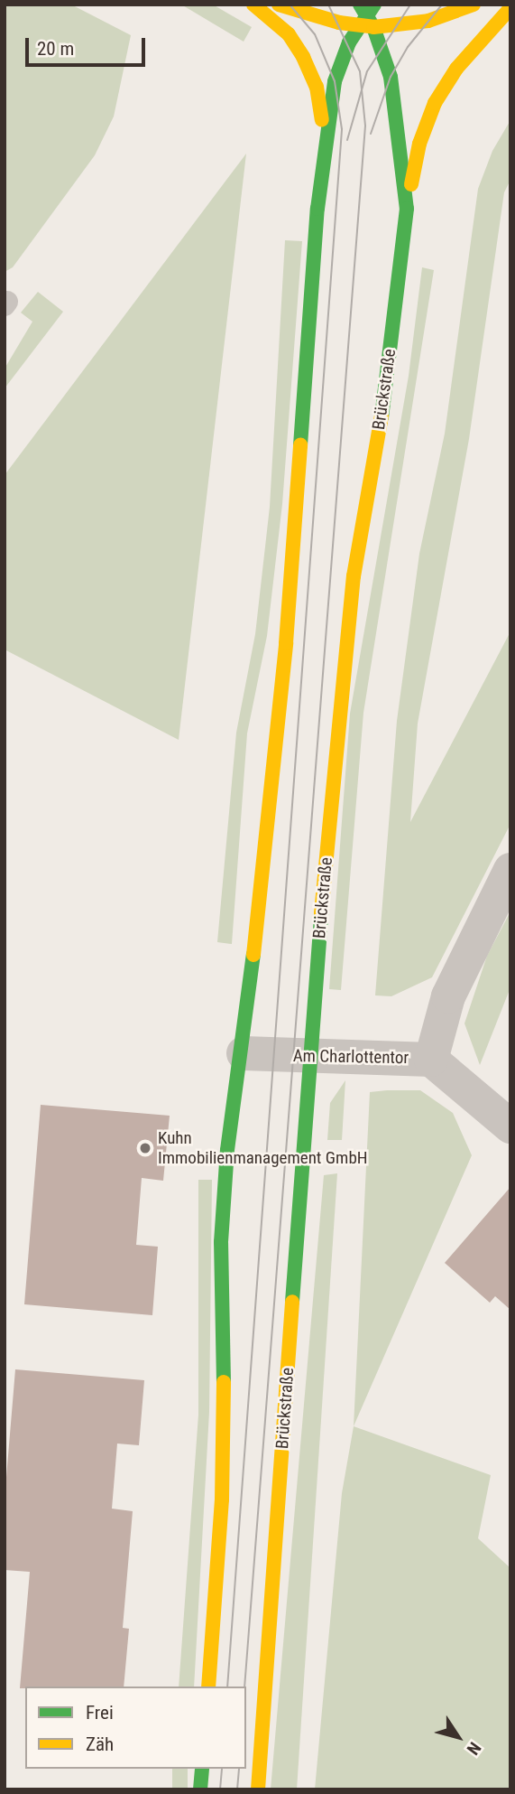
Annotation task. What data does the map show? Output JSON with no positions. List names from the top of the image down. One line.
{"streets":{"main road":["Brückstraße"],"street":["Am Charlottentor"]},"crossings":[["Brückstraße","Am Charlottentor"]],"places":["Kuhn Immobilienmanagement GmbH"],"legend":["Frei","Zäh"],"scale_bar":"20 m","north":"bottom right"}
